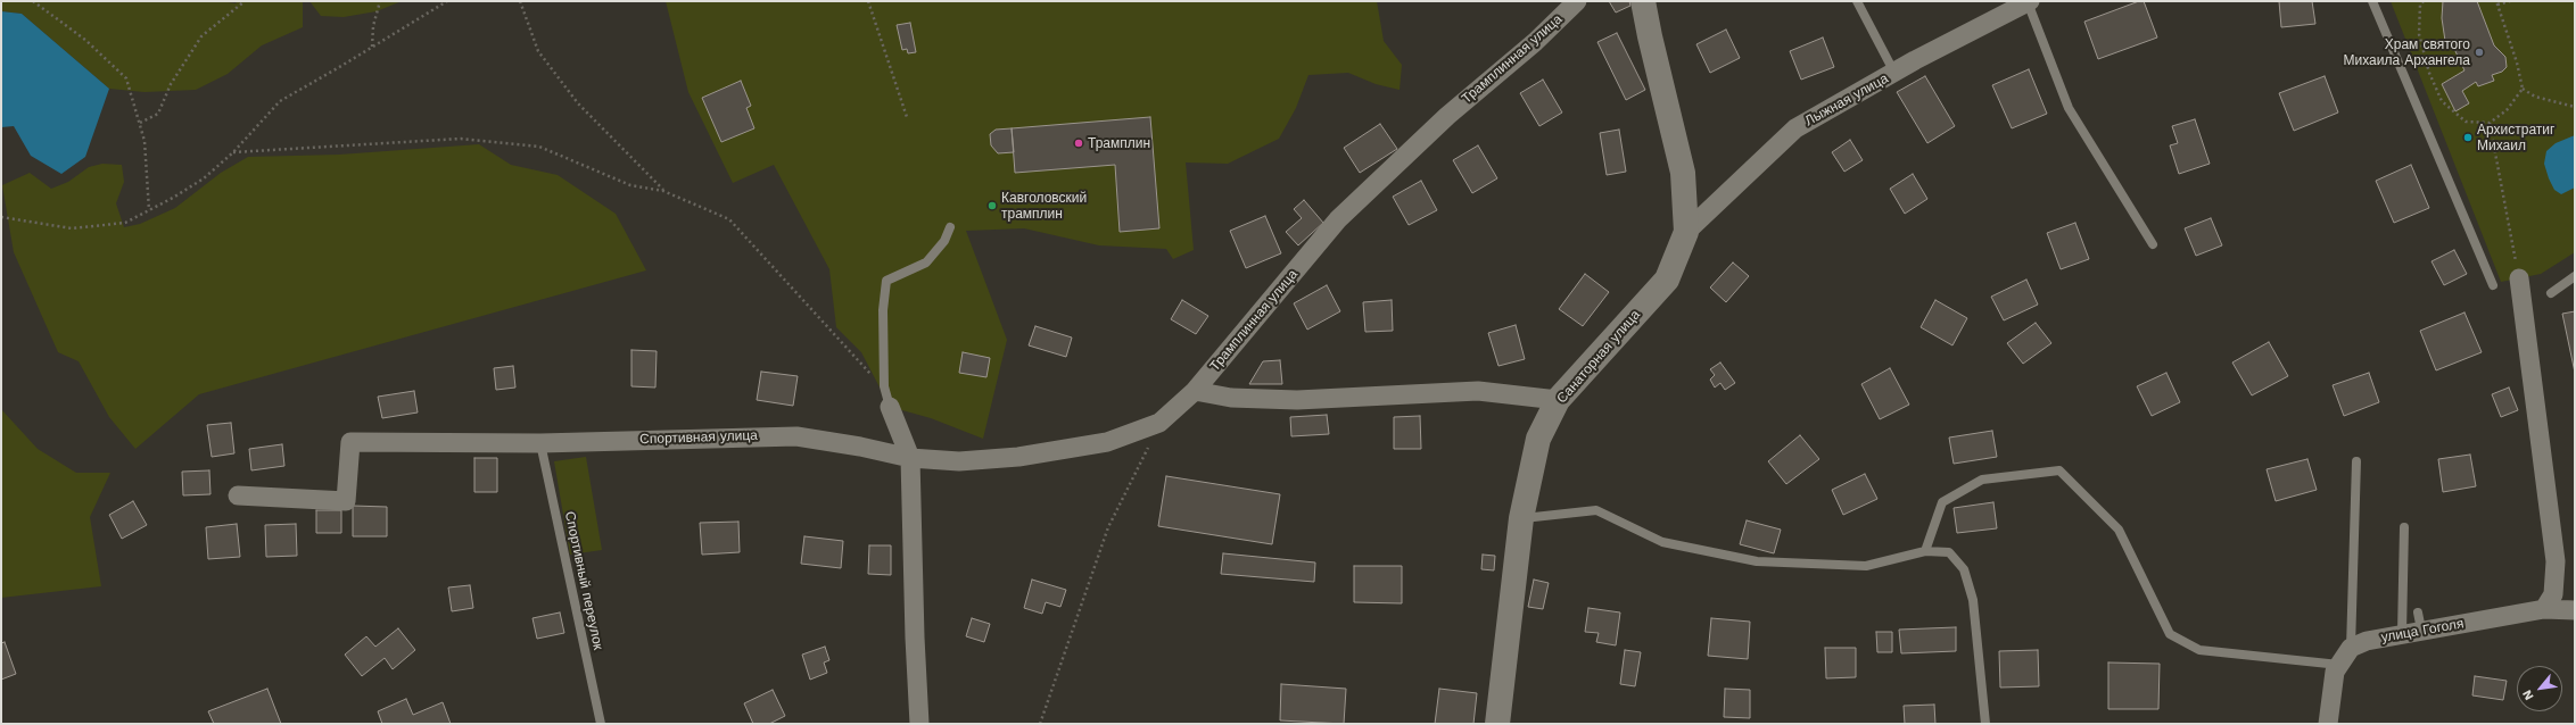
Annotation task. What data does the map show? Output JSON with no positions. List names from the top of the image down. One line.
{"streets":{"street":["Трамплинная улица","Лыжная улица","Санаторная улица","Спортивная улица","улица Гоголя"],"lane":["Спортивный переулок"]},"crossings":[["Трамплинная улица","Спортивная улица"],["Лыжная улица","Санаторная улица"],["Спортивная улица","Спортивный переулок"]],"places":["Храм святого Михаила Архангела","Архистратиг Михаил","Трамплин","Кавголовский трамплин"],"north":"bottom left"}
